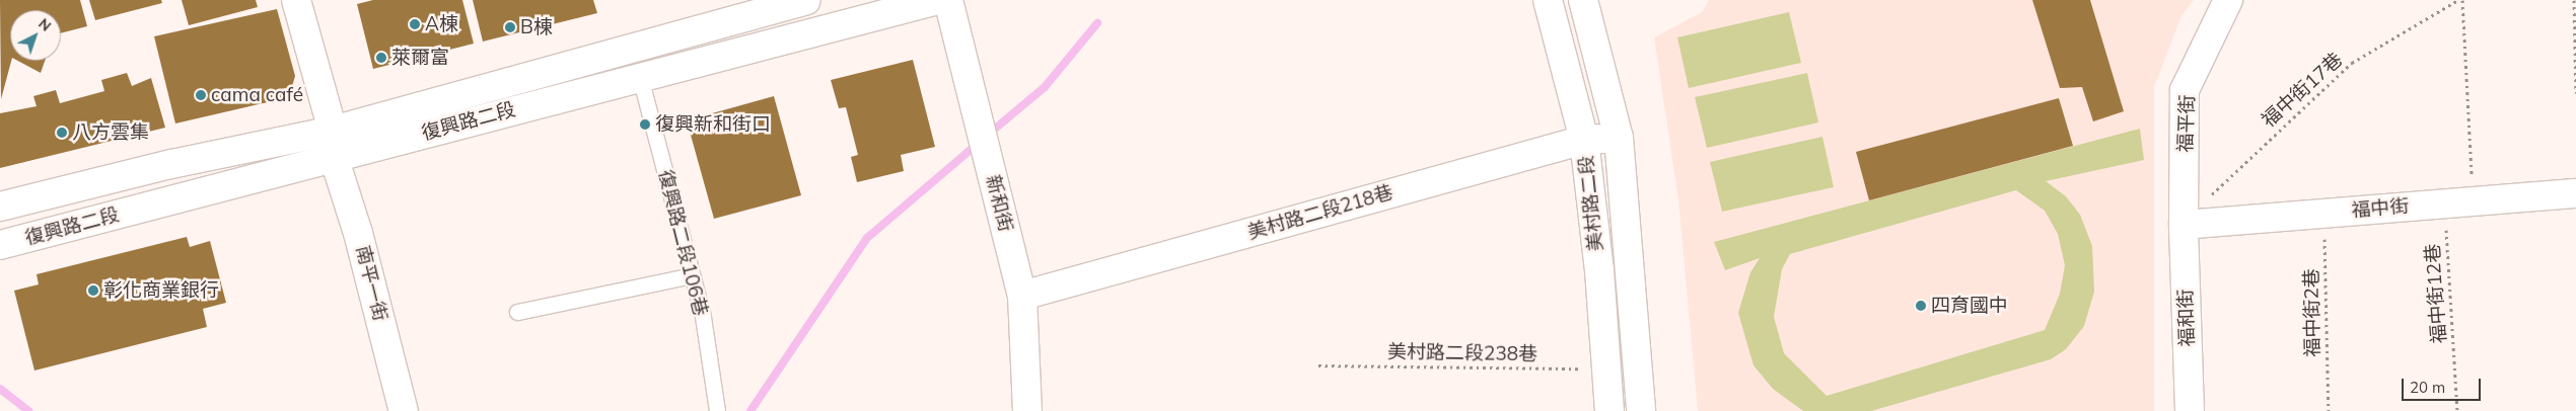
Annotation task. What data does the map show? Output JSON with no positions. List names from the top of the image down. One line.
{"streets":{"street":["復興路二段","福平街","新和街","美村路二段","福中街","美村路二段218巷","南平一街","福和街"],"lane":["復興路二段106巷"],"path":["福中街17巷","福中街12巷","福中街2巷","美村路二段238巷"]},"crossings":[["福中街17巷","福平街"],["福中街17巷","福中街"],["福中街17巷","福和街"],["復興路二段","復興路二段106巷"],["復興路二段","南平一街"],["福平街","福中街"],["福平街","福和街"],["新和街","美村路二段218巷"],["美村路二段","美村路二段218巷"],["美村路二段","美村路二段238巷"],["福中街","福中街12巷"],["福中街","福中街2巷"],["福中街","福和街"]],"places":["A棟","B棟","萊爾富","cama café","復興新和街口","八方雲集","彰化商業銀行","四育國中"],"scale_bar":"20 m","north":"top right"}
